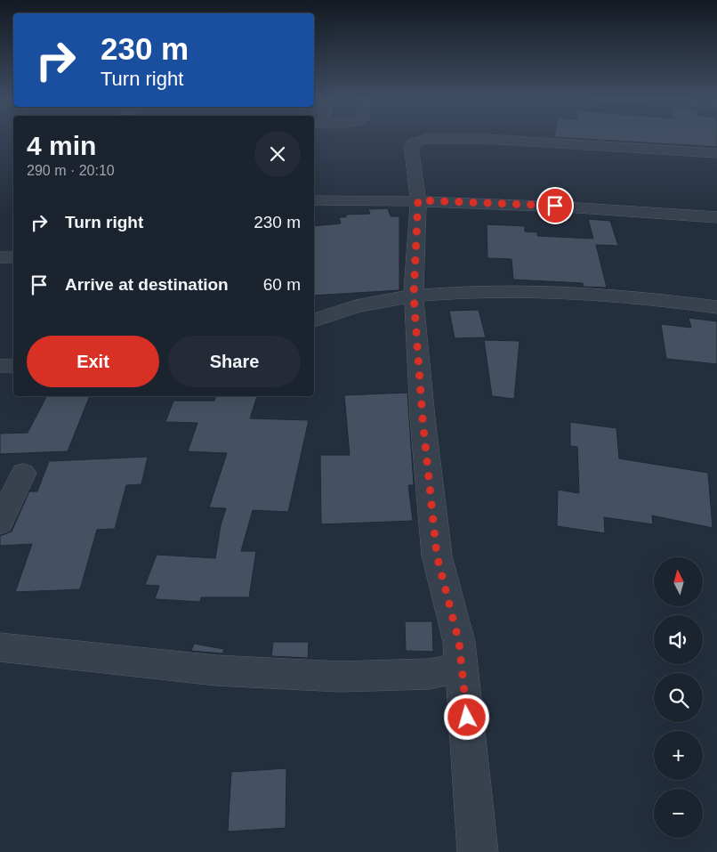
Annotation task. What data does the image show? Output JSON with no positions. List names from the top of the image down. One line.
{"north":"top","page":{"turn":["230 m","Turn right"],"heading":["4 min","290 m · 20:10"],"list":[{"name":"Turn right","value":"230 m"},{"name":"Arrive at destination","value":"60 m"}],"buttons":["Exit","Share"],"map_buttons":["+","−"]}}
